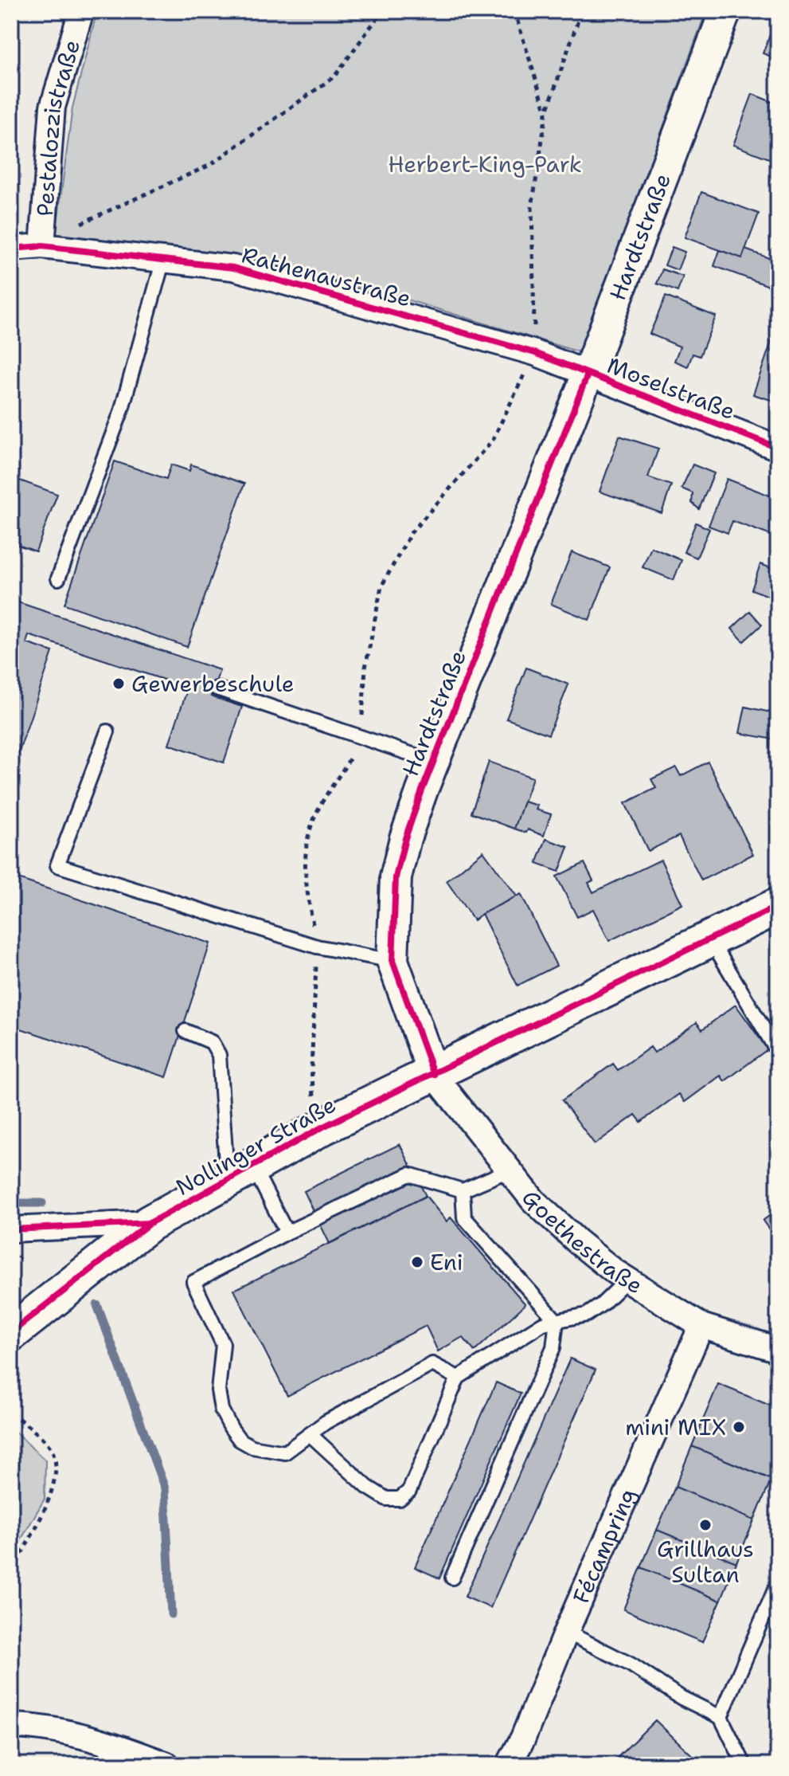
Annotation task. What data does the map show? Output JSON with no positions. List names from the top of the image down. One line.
{"streets":{"main road":["Nollinger Straße"],"street":["Pestalozzistraße","Hardtstraße","Rathenaustraße","Moselstraße","Goethestraße","Fécampring"]},"crossings":[["Pestalozzistraße","Rathenaustraße"],["Hardtstraße","Rathenaustraße"],["Hardtstraße","Moselstraße"],["Hardtstraße","Nollinger Straße"],["Hardtstraße","Goethestraße"],["Rathenaustraße","Moselstraße"],["Nollinger Straße","Goethestraße"],["Goethestraße","Fécampring"]],"parks":["Herbert-King-Park"],"places":["Gewerbeschule","Eni","mini MIX","Grillhaus Sultan"]}
